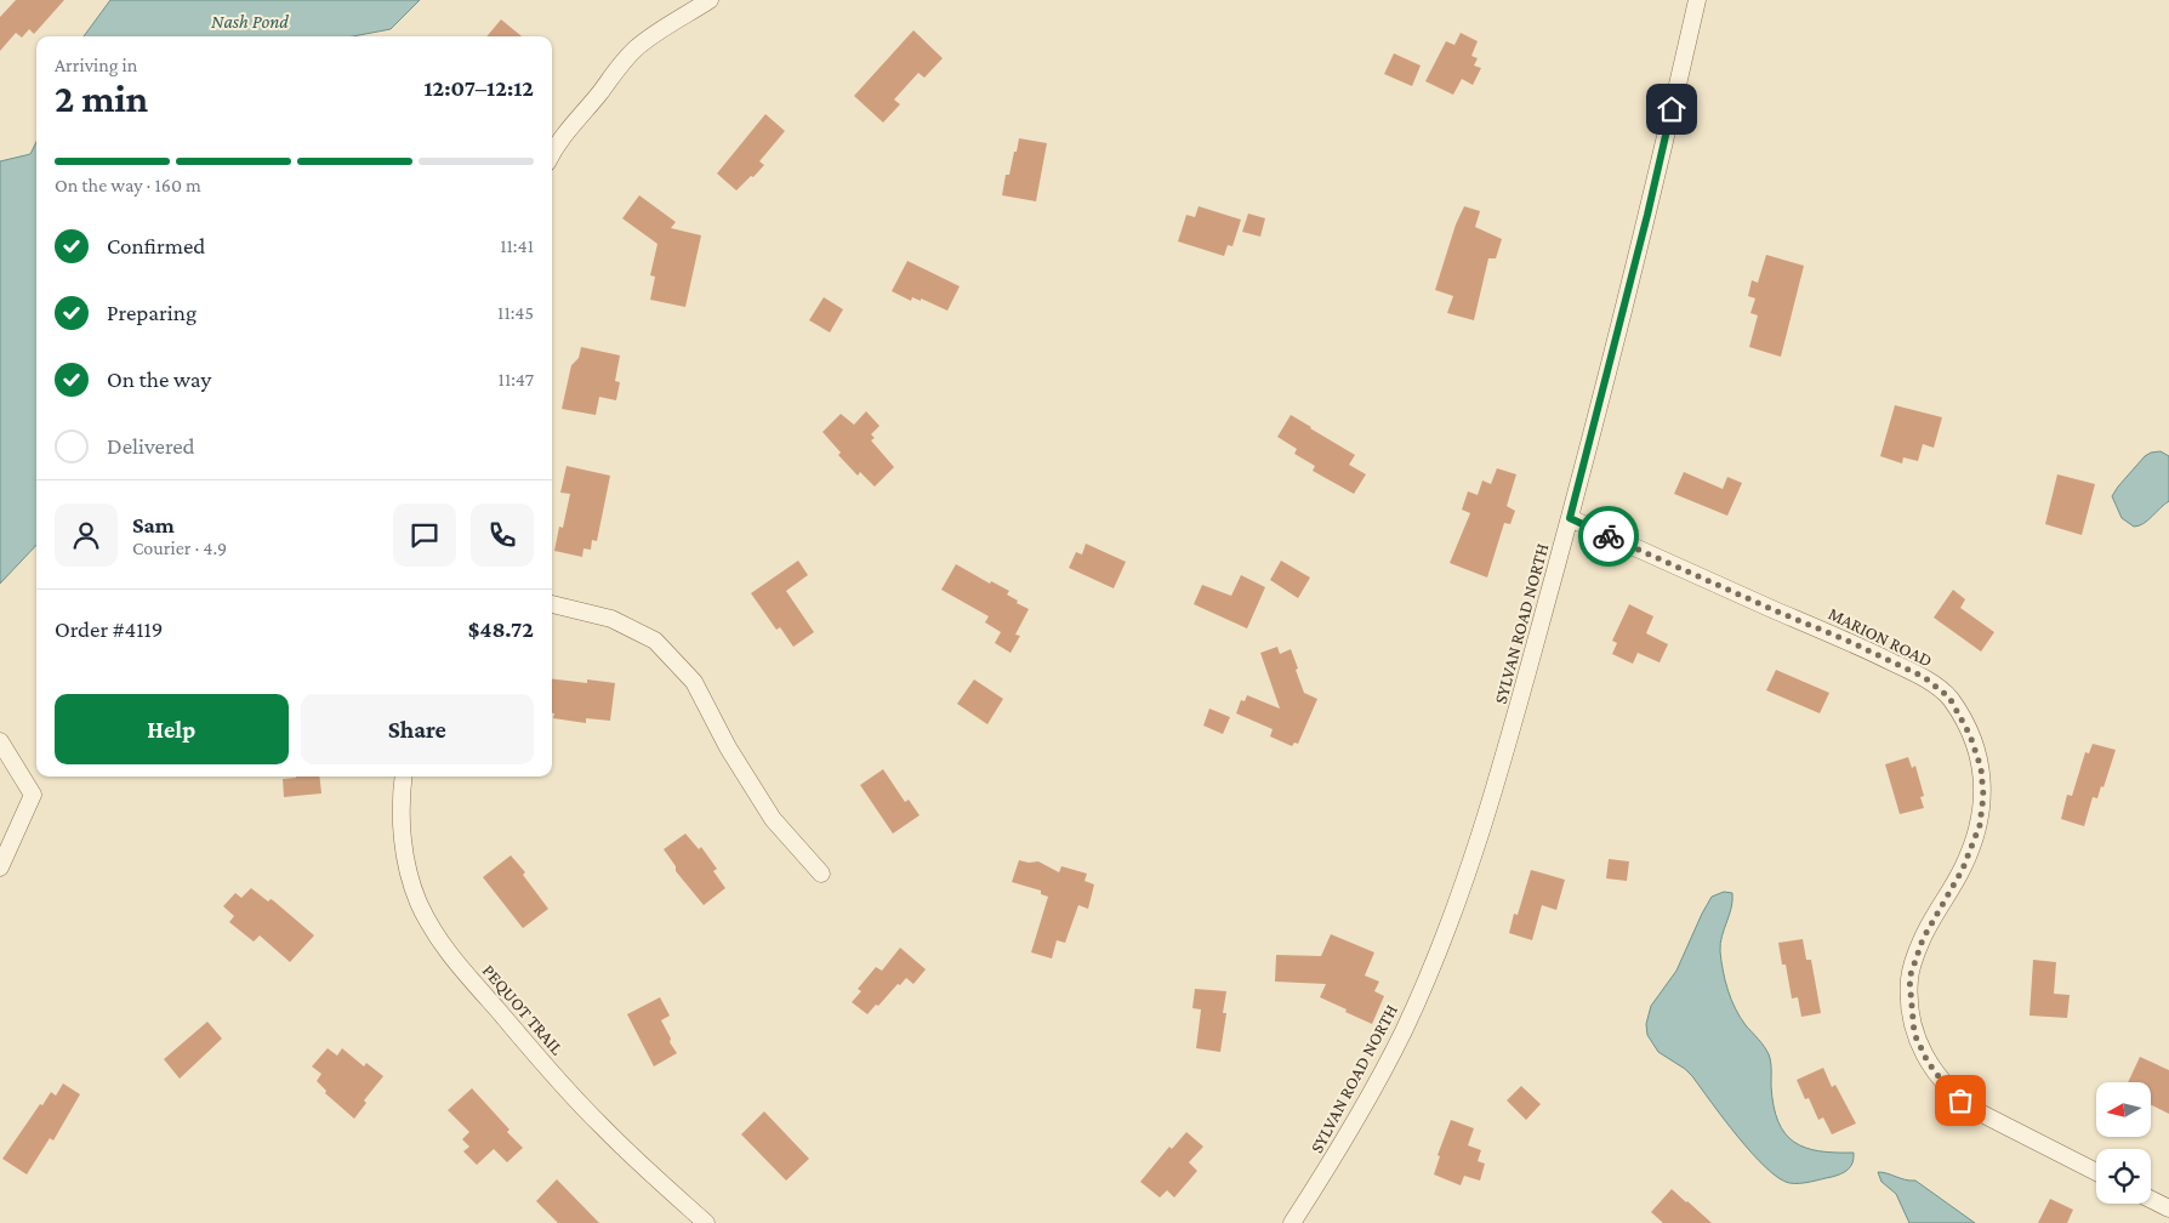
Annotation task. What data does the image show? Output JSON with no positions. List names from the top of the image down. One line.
{"streets":{"street":["SYLVAN ROAD NORTH","MARION ROAD","PEQUOT TRAIL"]},"crossings":[["SYLVAN ROAD NORTH","MARION ROAD"]],"water":["Nash Pond"],"north":"left","page":{"heading":["2 min","Arriving in","12:07–12:12"],"panel":["Sam","Courier · 4.9","Order #4119","$48.72"],"bar":"On the way · 160 m","list":[["Confirmed","11:41"],["Preparing","11:45"],["On the way","11:47"],"Delivered"],"buttons":["Help","Share"]}}
